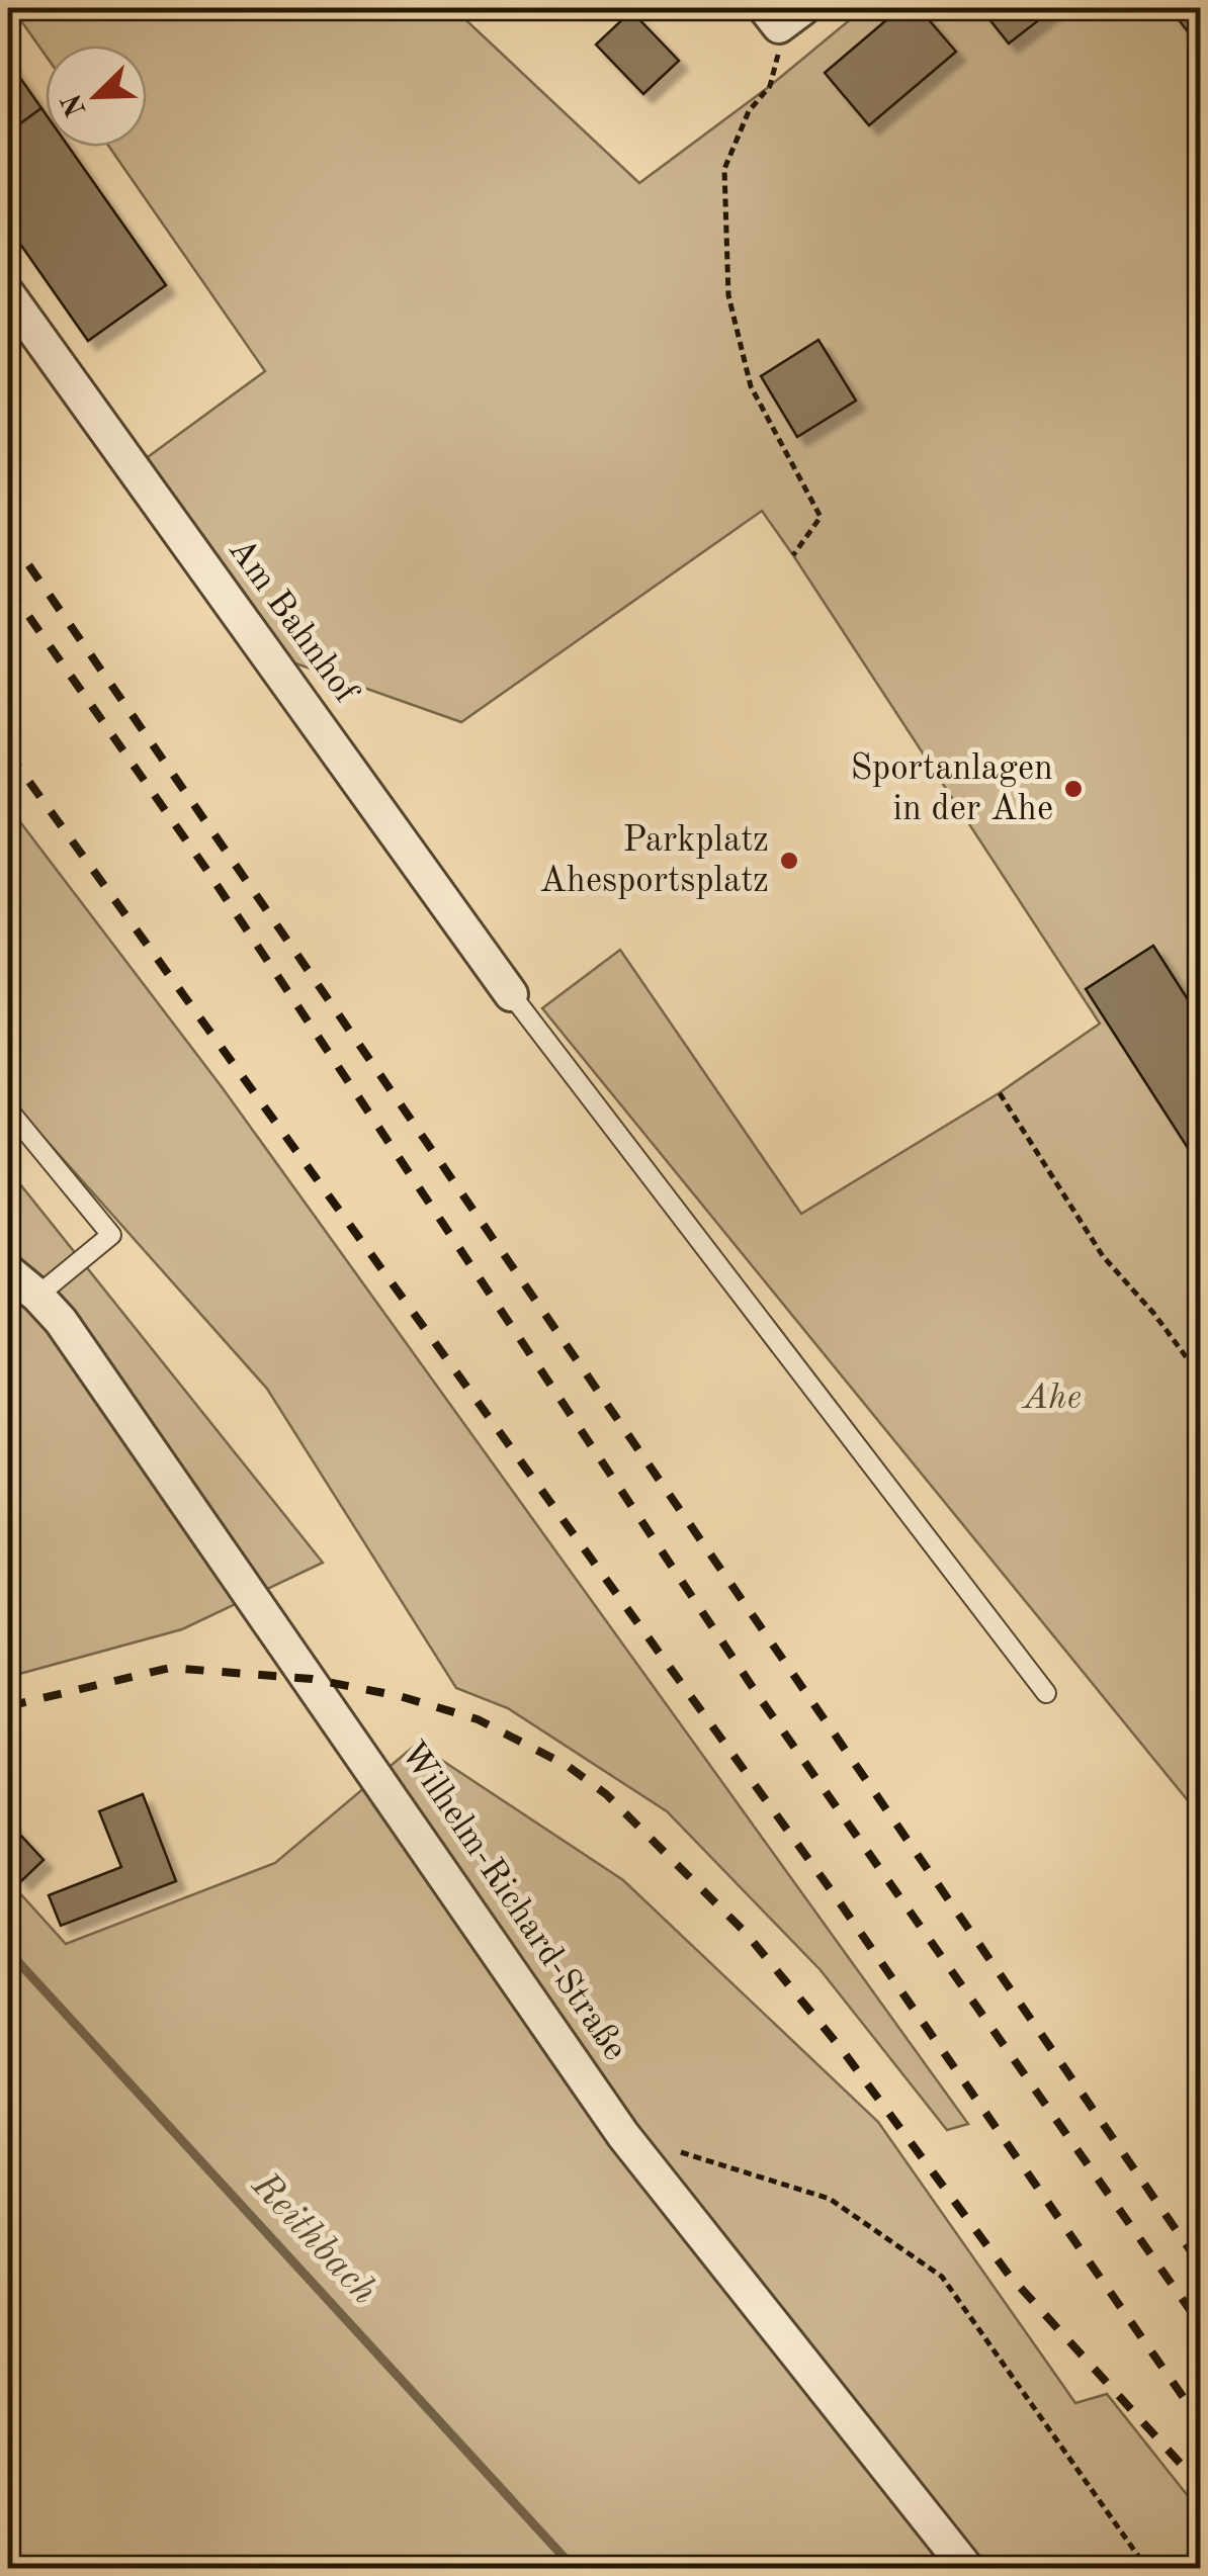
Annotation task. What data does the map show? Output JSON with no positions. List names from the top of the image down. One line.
{"streets":{"street":["Am Bahnhof","Wilhelm-Richard-Straße"]},"water":["Reithbach"],"parks":["Ahe"],"places":["Sportanlagen in der Ahe","Parkplatz Ahesportsplatz"],"north":"bottom left"}
